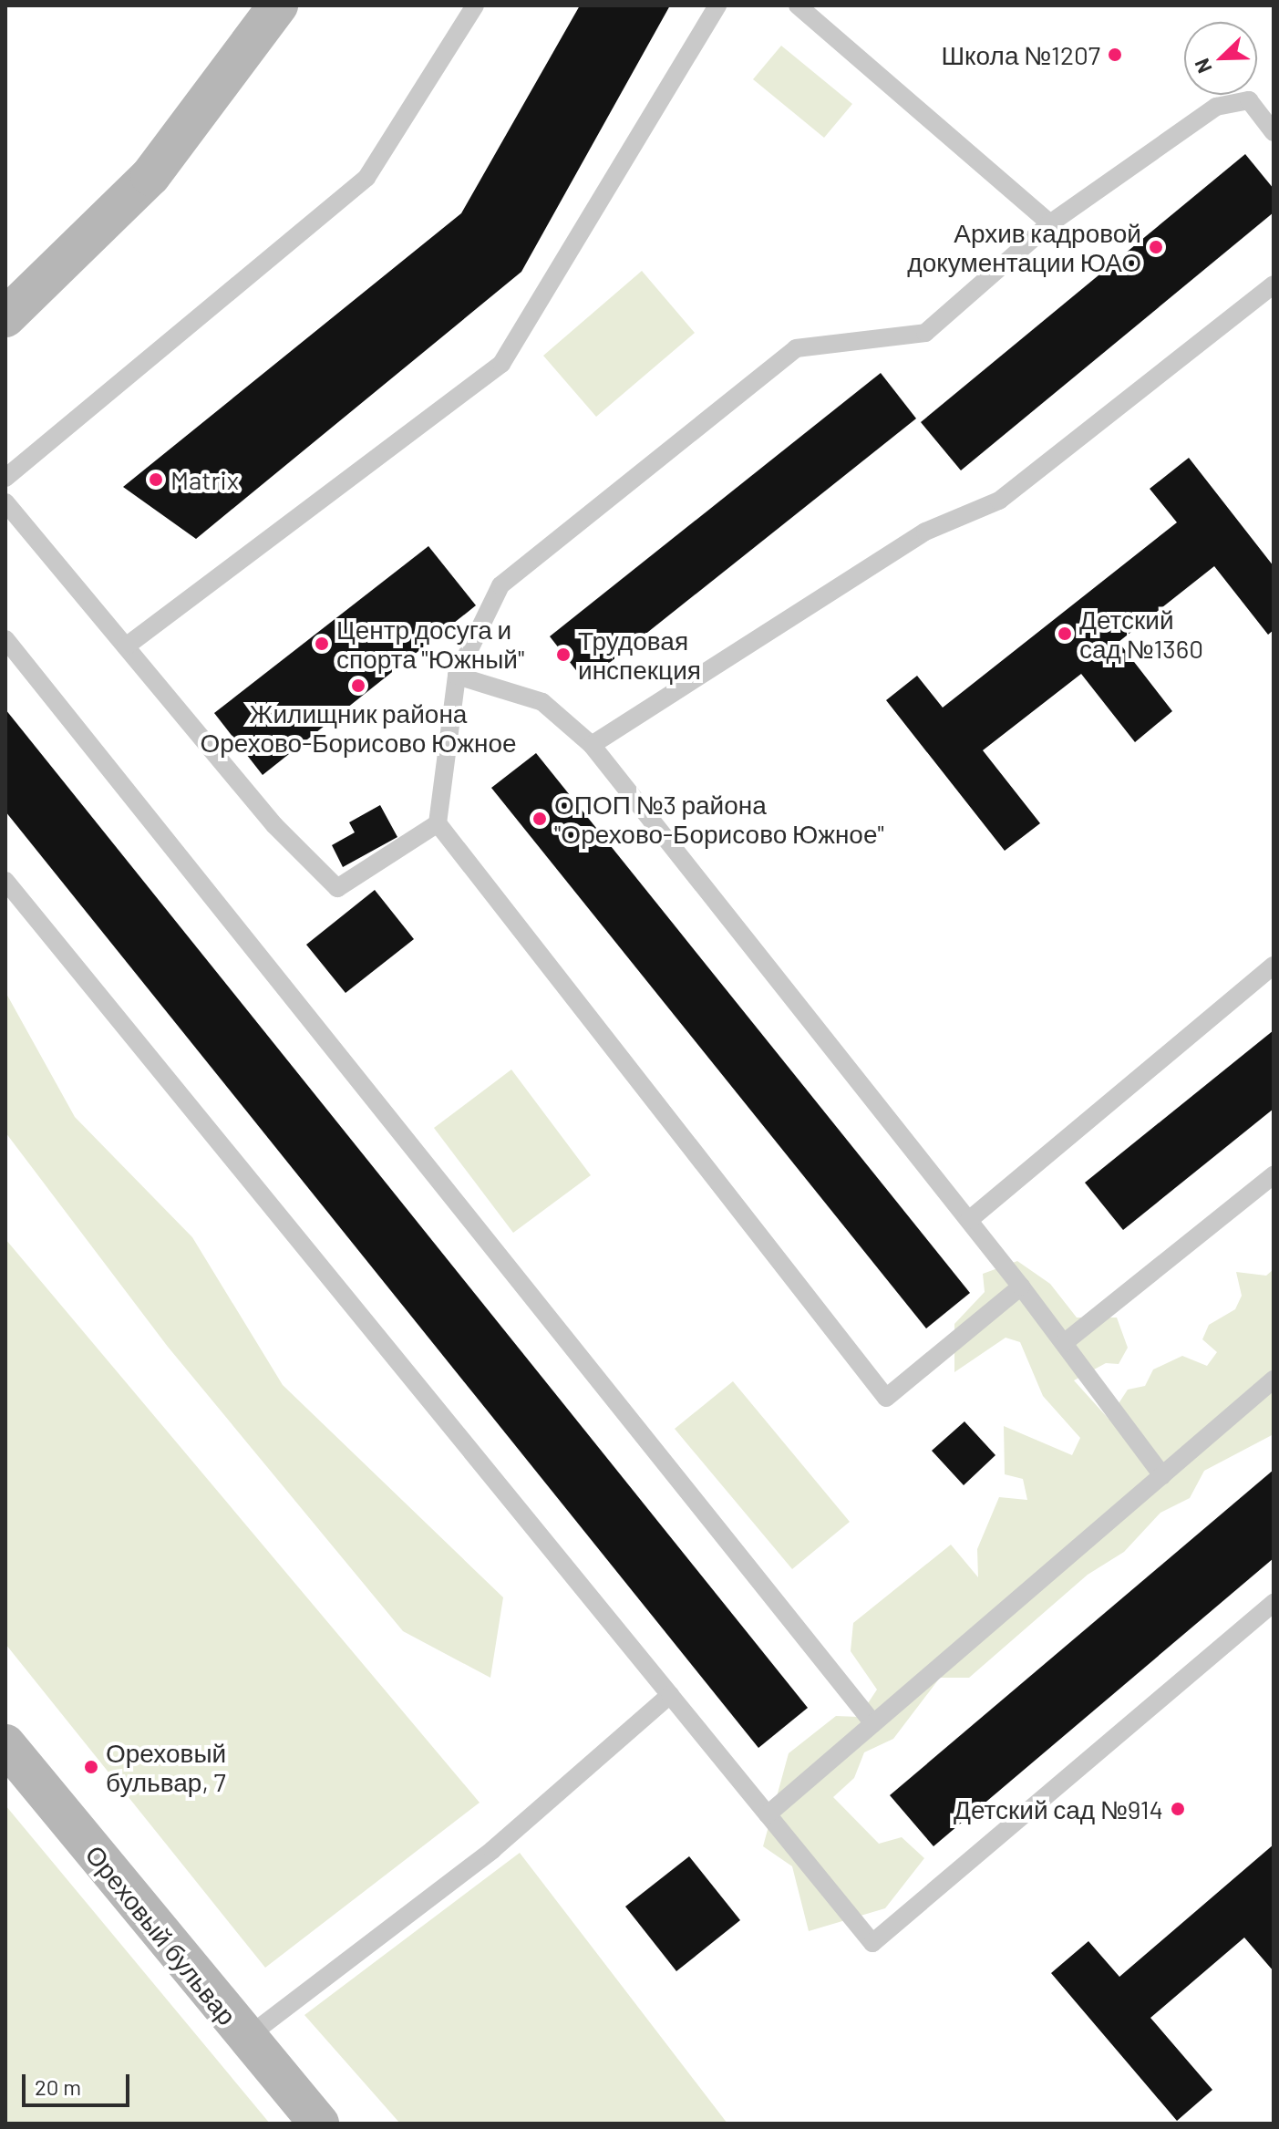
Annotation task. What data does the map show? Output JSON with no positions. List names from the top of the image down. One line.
{"streets":{"main road":["Ореховый бульвар"]},"places":["Школа №1207","Архив кадровой документации ЮАО","Matrix","Детский сад №1360","Центр досуга и спорта \"Южный\"","Трудовая инспекция","Жилищник района Орехово-Борисово Южное","ОПОП №3 района \"Орехово-Борисово Южное\"","Ореховый бульвар, 7","Детский сад №914"],"scale_bar":"20 m","north":"bottom left"}
